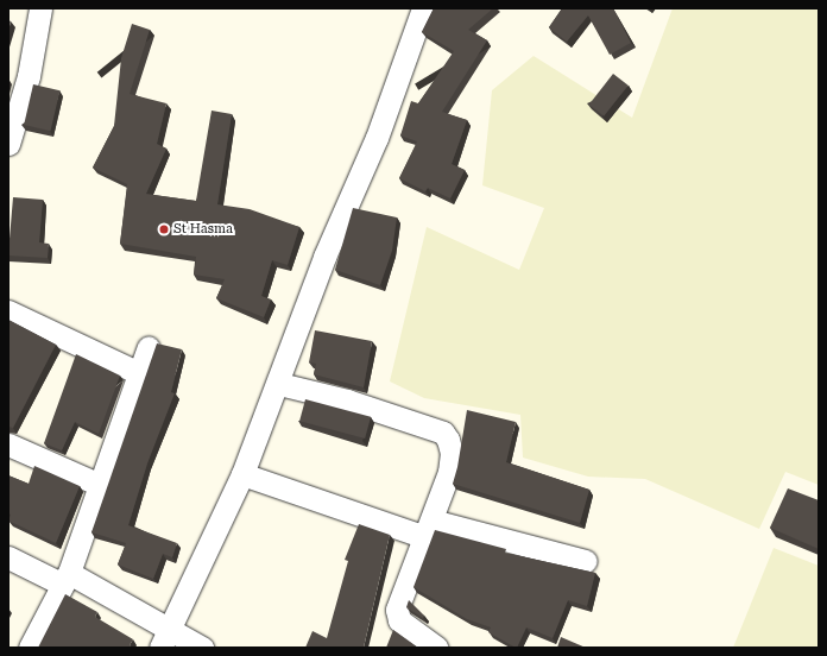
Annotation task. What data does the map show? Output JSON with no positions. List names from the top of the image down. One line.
{"places":["St Hasma"]}
